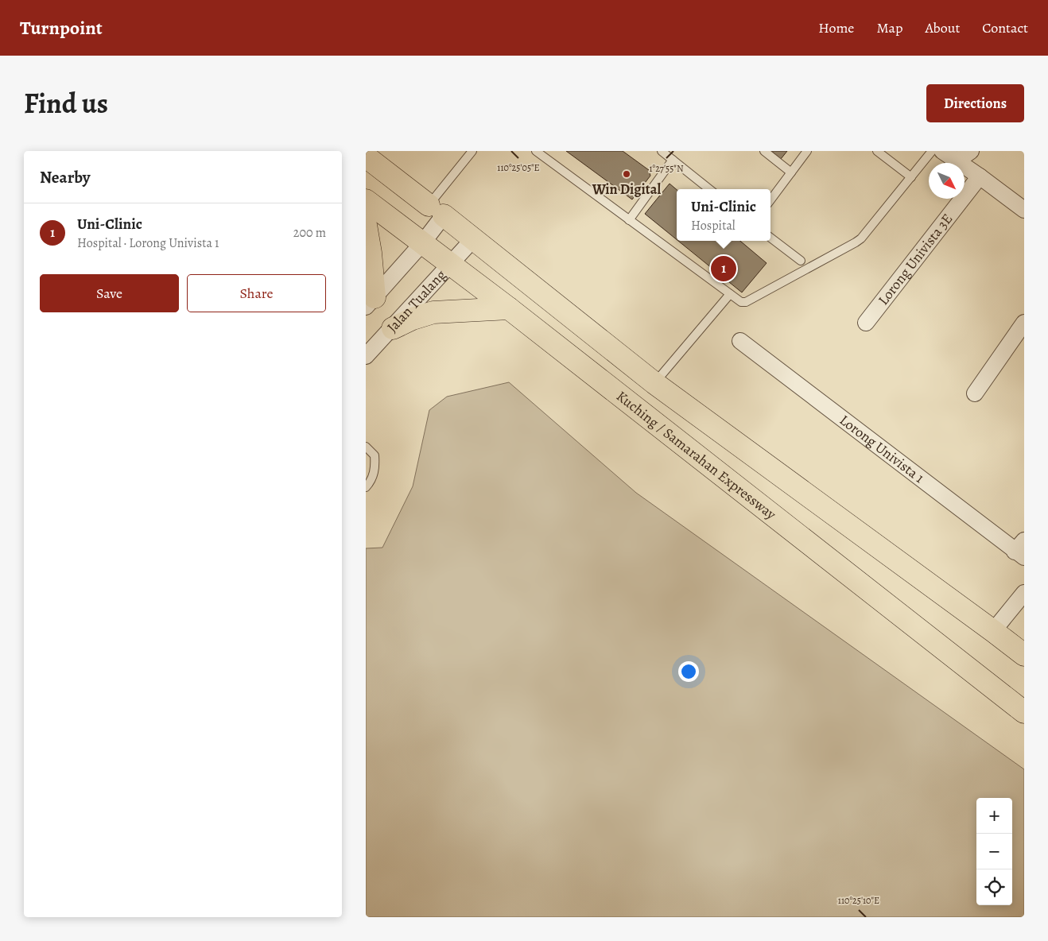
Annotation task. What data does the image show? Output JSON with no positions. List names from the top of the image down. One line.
{"streets":{"highway":["Kuching / Samarahan Expressway"],"street":["Lorong Univista 3E","Jalan Tualang","Lorong Univista 1"]},"crossings":[["Jalan Tualang","Kuching / Samarahan Expressway"]],"places":["Win Digital"],"north":"bottom right","page":{"header":"Turnpoint","nav":["Home","Map","About","Contact"],"title":"Find us","buttons":["Directions",["Save","Share"]],"heading":"Nearby","popup":["Uni-Clinic","Hospital"],"list":[{"mark":"1","name":"Uni-Clinic","note":"Hospital · Lorong Univista 1","value":"200 m"}],"pins":"1","map_buttons":["+","−"]},"coordinates":["110°25'05\"E","1°27'55\"N","110°25'10\"E"]}
